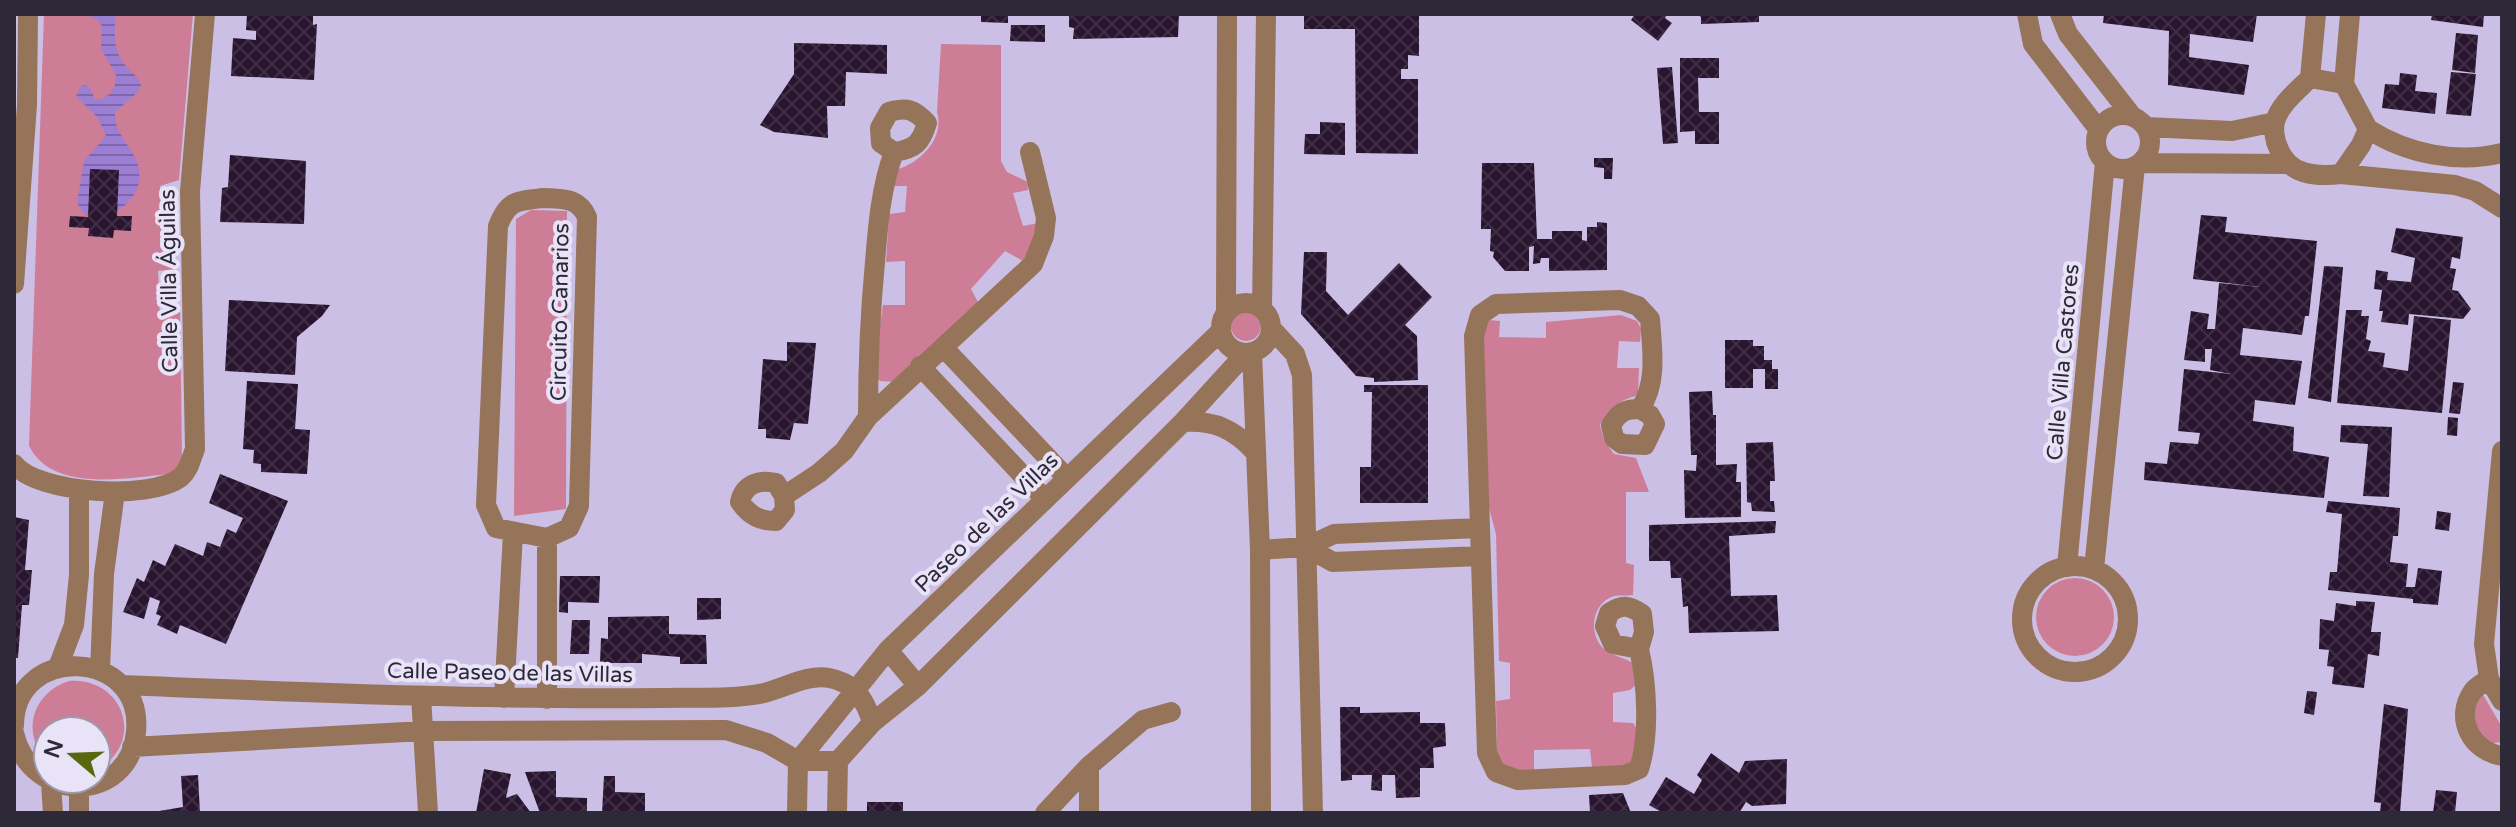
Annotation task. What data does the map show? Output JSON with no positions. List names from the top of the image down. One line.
{"streets":{"street":["Calle Villa Águilas","Circuito Canarios","Calle Villa Castores","Paseo de las Villas","Calle Paseo de las Villas"]},"crossings":[["Paseo de las Villas","Calle Paseo de las Villas"]],"north":"left"}
